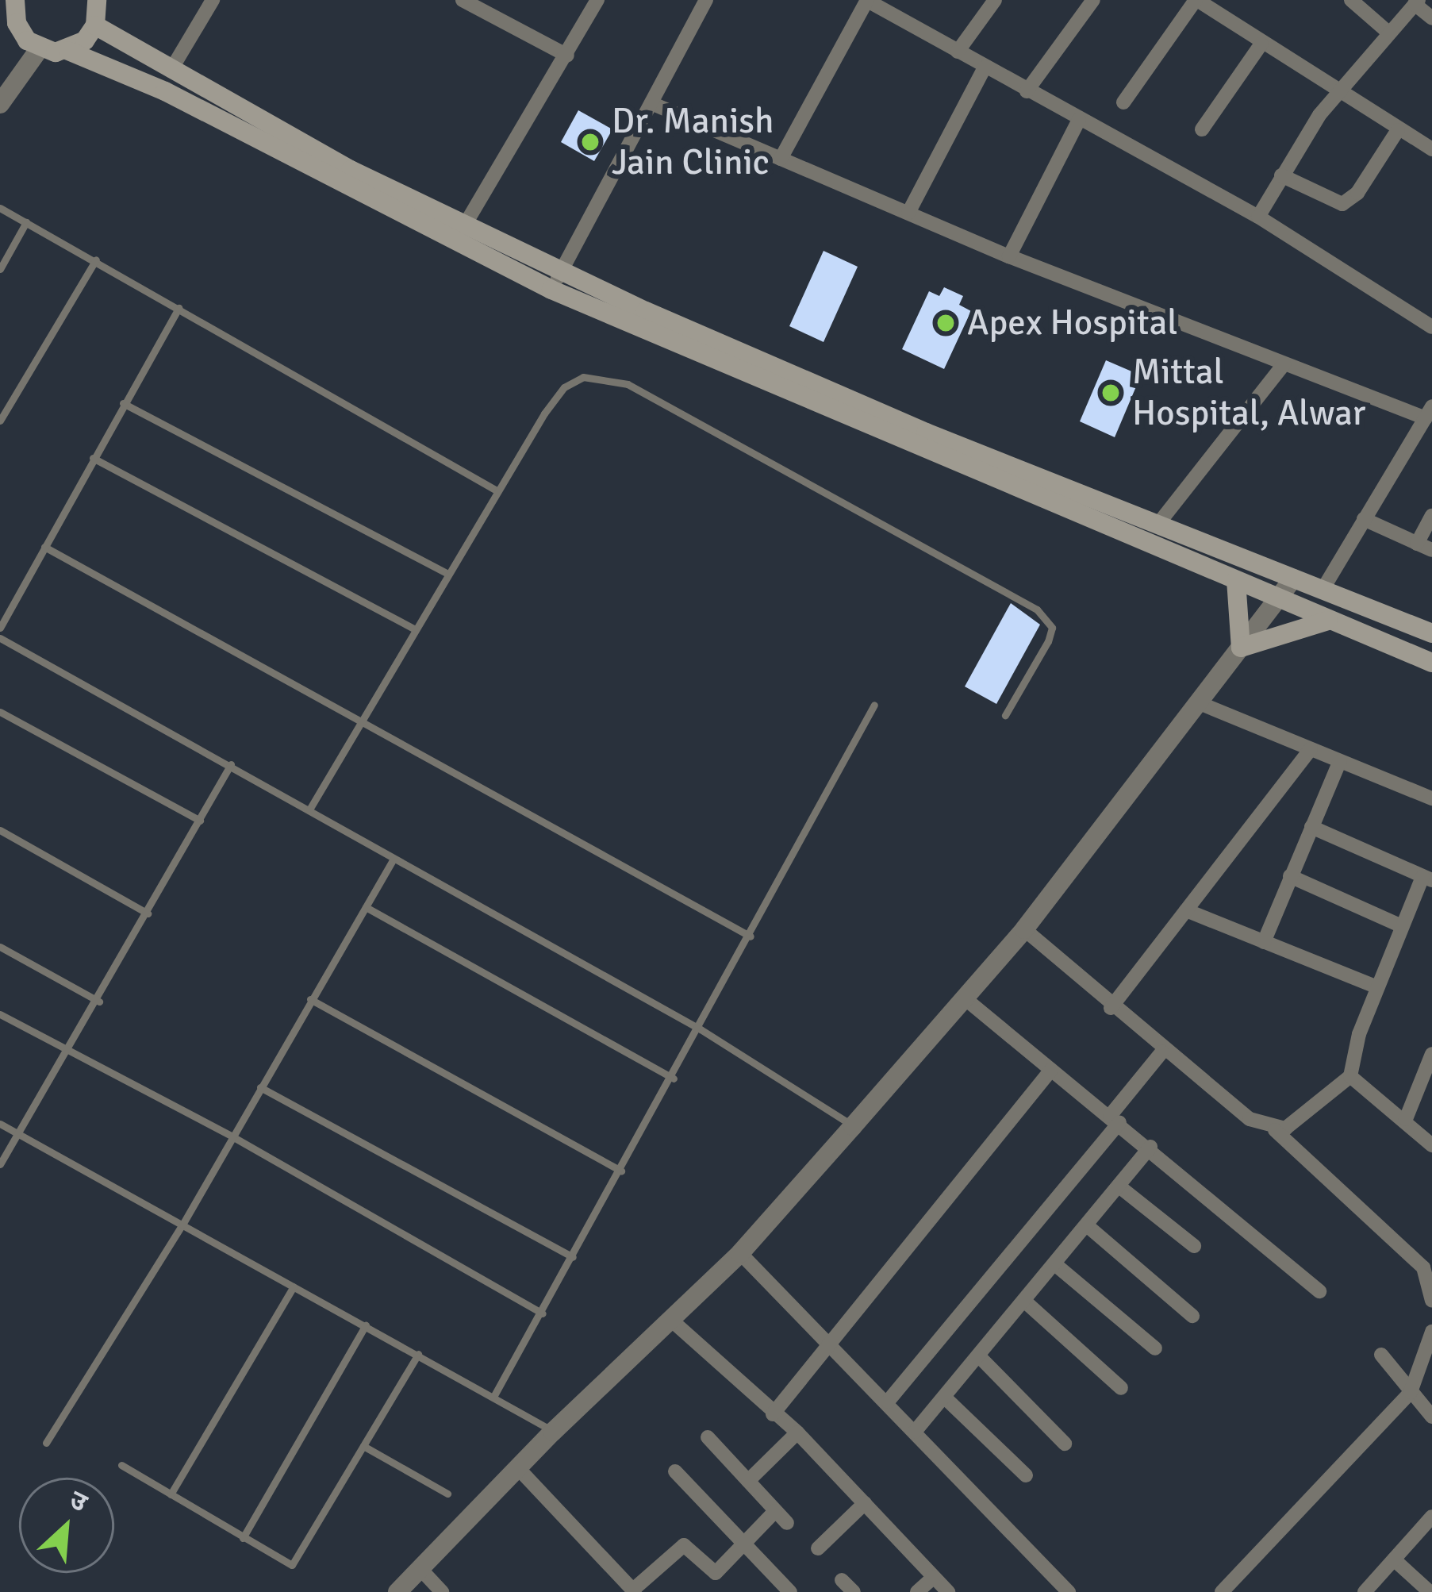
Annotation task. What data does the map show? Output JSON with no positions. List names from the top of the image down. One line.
{"places":["Dr. Manish Jain Clinic","Apex Hospital","Mittal Hospital, Alwar"],"north":"top right"}
